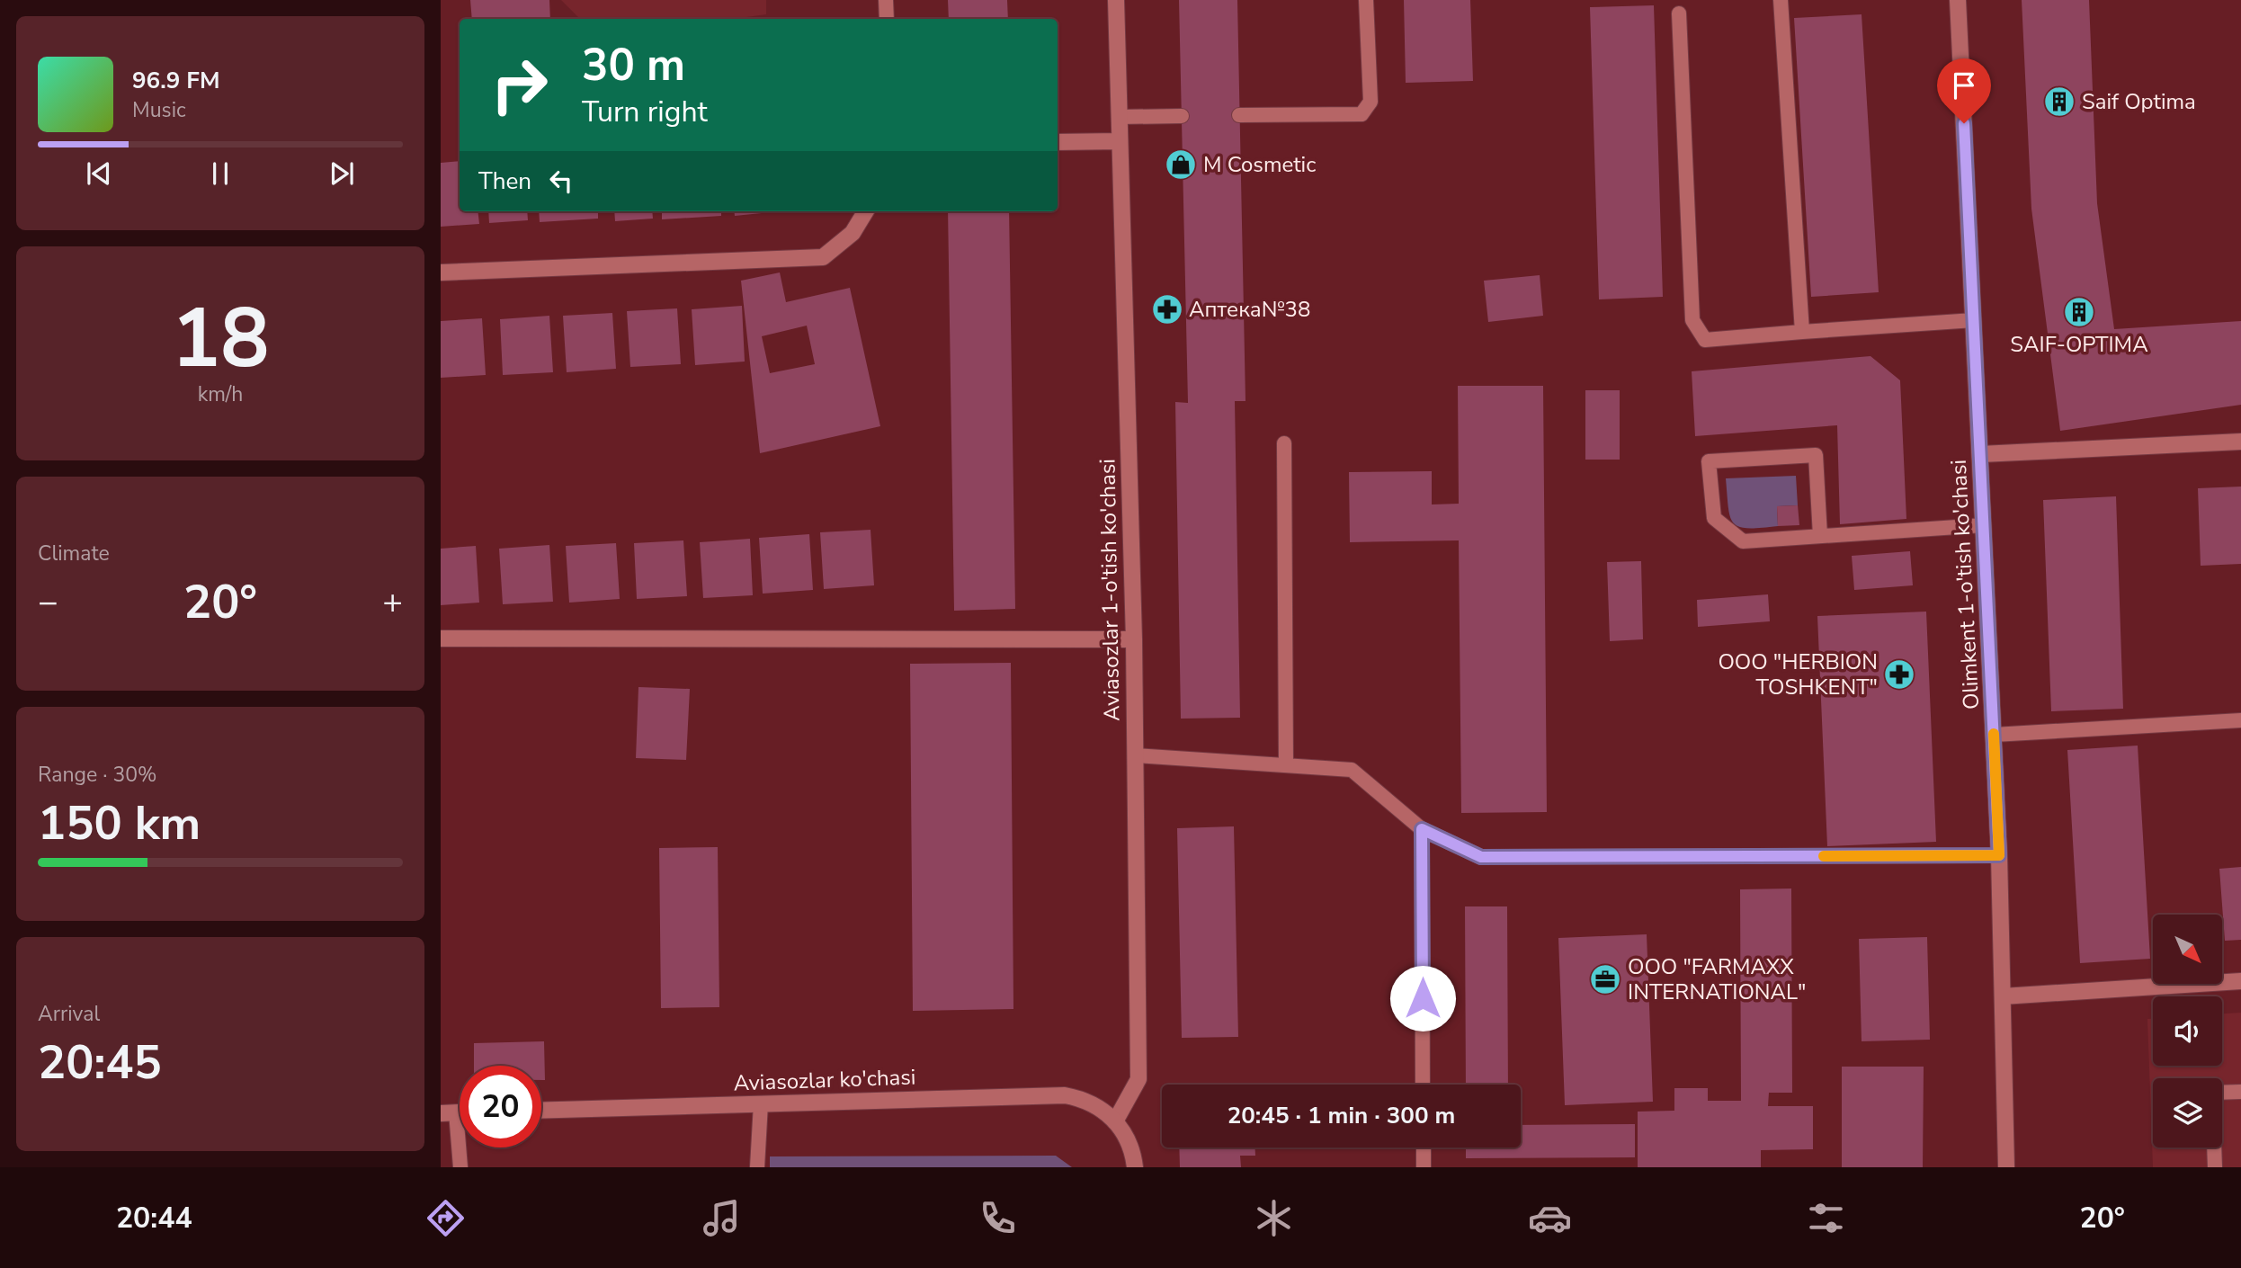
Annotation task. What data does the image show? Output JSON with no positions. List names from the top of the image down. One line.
{"streets":{"street":["Olimkent 1-o'tish ko'chasi","Aviasozlar 1-o'tish ko'chasi","Aviasozlar ko'chasi"]},"crossings":[["Aviasozlar 1-o'tish ko'chasi","Aviasozlar ko'chasi"]],"places":{"building":["Saif Optima","SAIF-OPTIMA"],"shop":["M Cosmetic"],"pharmacy":["Аптека№38","ООО \"HERBION TOSHKENT\""],"office":["OOO \"FARMAXX INTERNATIONAL\""]},"north":"bottom right","page":{"turn":["30 m","Turn right"],"song":["96.9 FM","Music"],"then":"Then","tile":[["18","km/h"],"Climate",["Range · 30%","150 km"],["Arrival","20:45"]],"heat":["−","20°","+"],"limit":"20","trip":"20:45 · 1 min · 300 m","tabs":["20:44","20°"]}}
